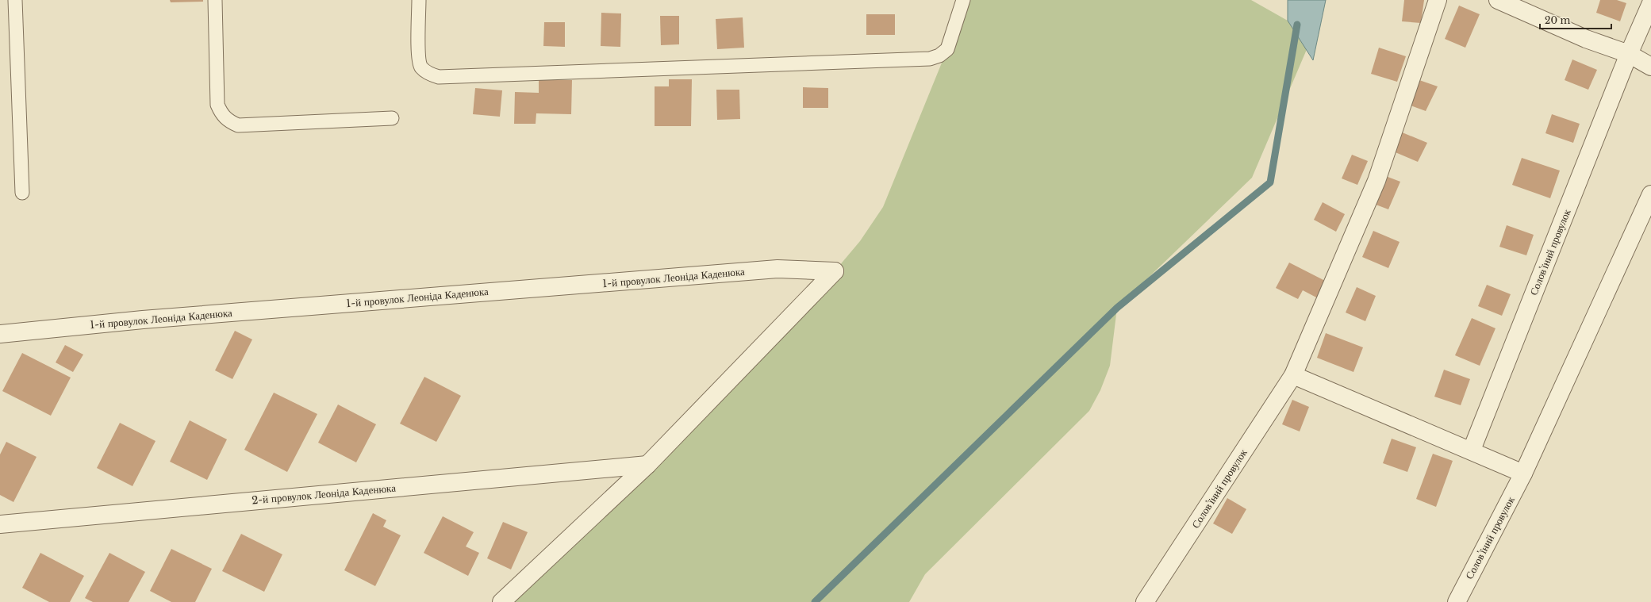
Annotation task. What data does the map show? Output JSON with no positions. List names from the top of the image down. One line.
{"streets":{"street":["Соловʼїний провулок","1-й провулок Леоніда Каденюка","2-й провулок Леоніда Каденюка"]},"crossings":[["1-й провулок Леоніда Каденюка","2-й провулок Леоніда Каденюка"]],"scale_bar":"20 m"}
